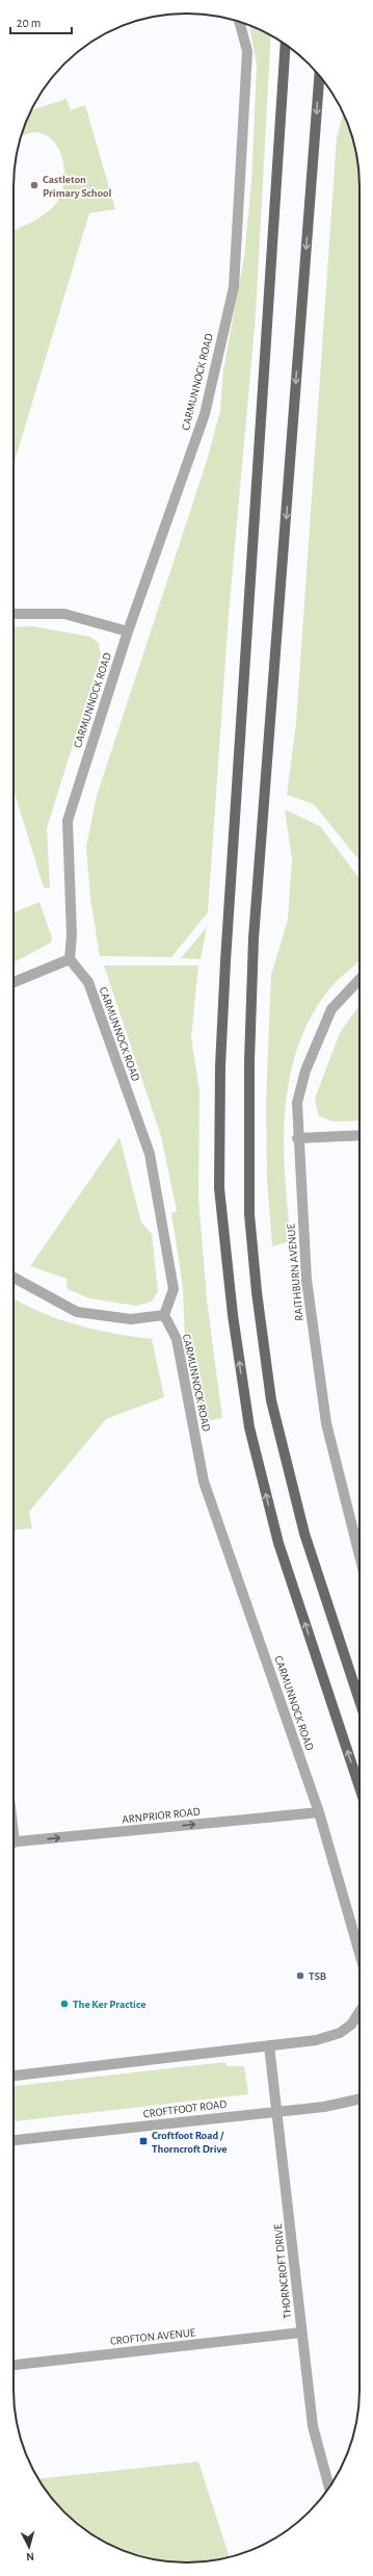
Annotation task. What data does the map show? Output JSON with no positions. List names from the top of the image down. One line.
{"streets":{"street":["CARMUNNOCK ROAD","RAITHBURN AVENUE","ARNPRIOR ROAD","CROFTFOOT ROAD","THORNCROFT DRIVE","CROFTON AVENUE"]},"crossings":[["CARMUNNOCK ROAD","ARNPRIOR ROAD"],["CARMUNNOCK ROAD","THORNCROFT DRIVE"],["CROFTFOOT ROAD","THORNCROFT DRIVE"],["THORNCROFT DRIVE","CROFTON AVENUE"]],"one_way":["ARNPRIOR ROAD"],"places":{"other":["Castleton Primary School","TSB","The Ker Practice"],"transit":["Croftfoot Road / Thorncroft Drive"]},"scale_bar":"20 m","north":"bottom"}
